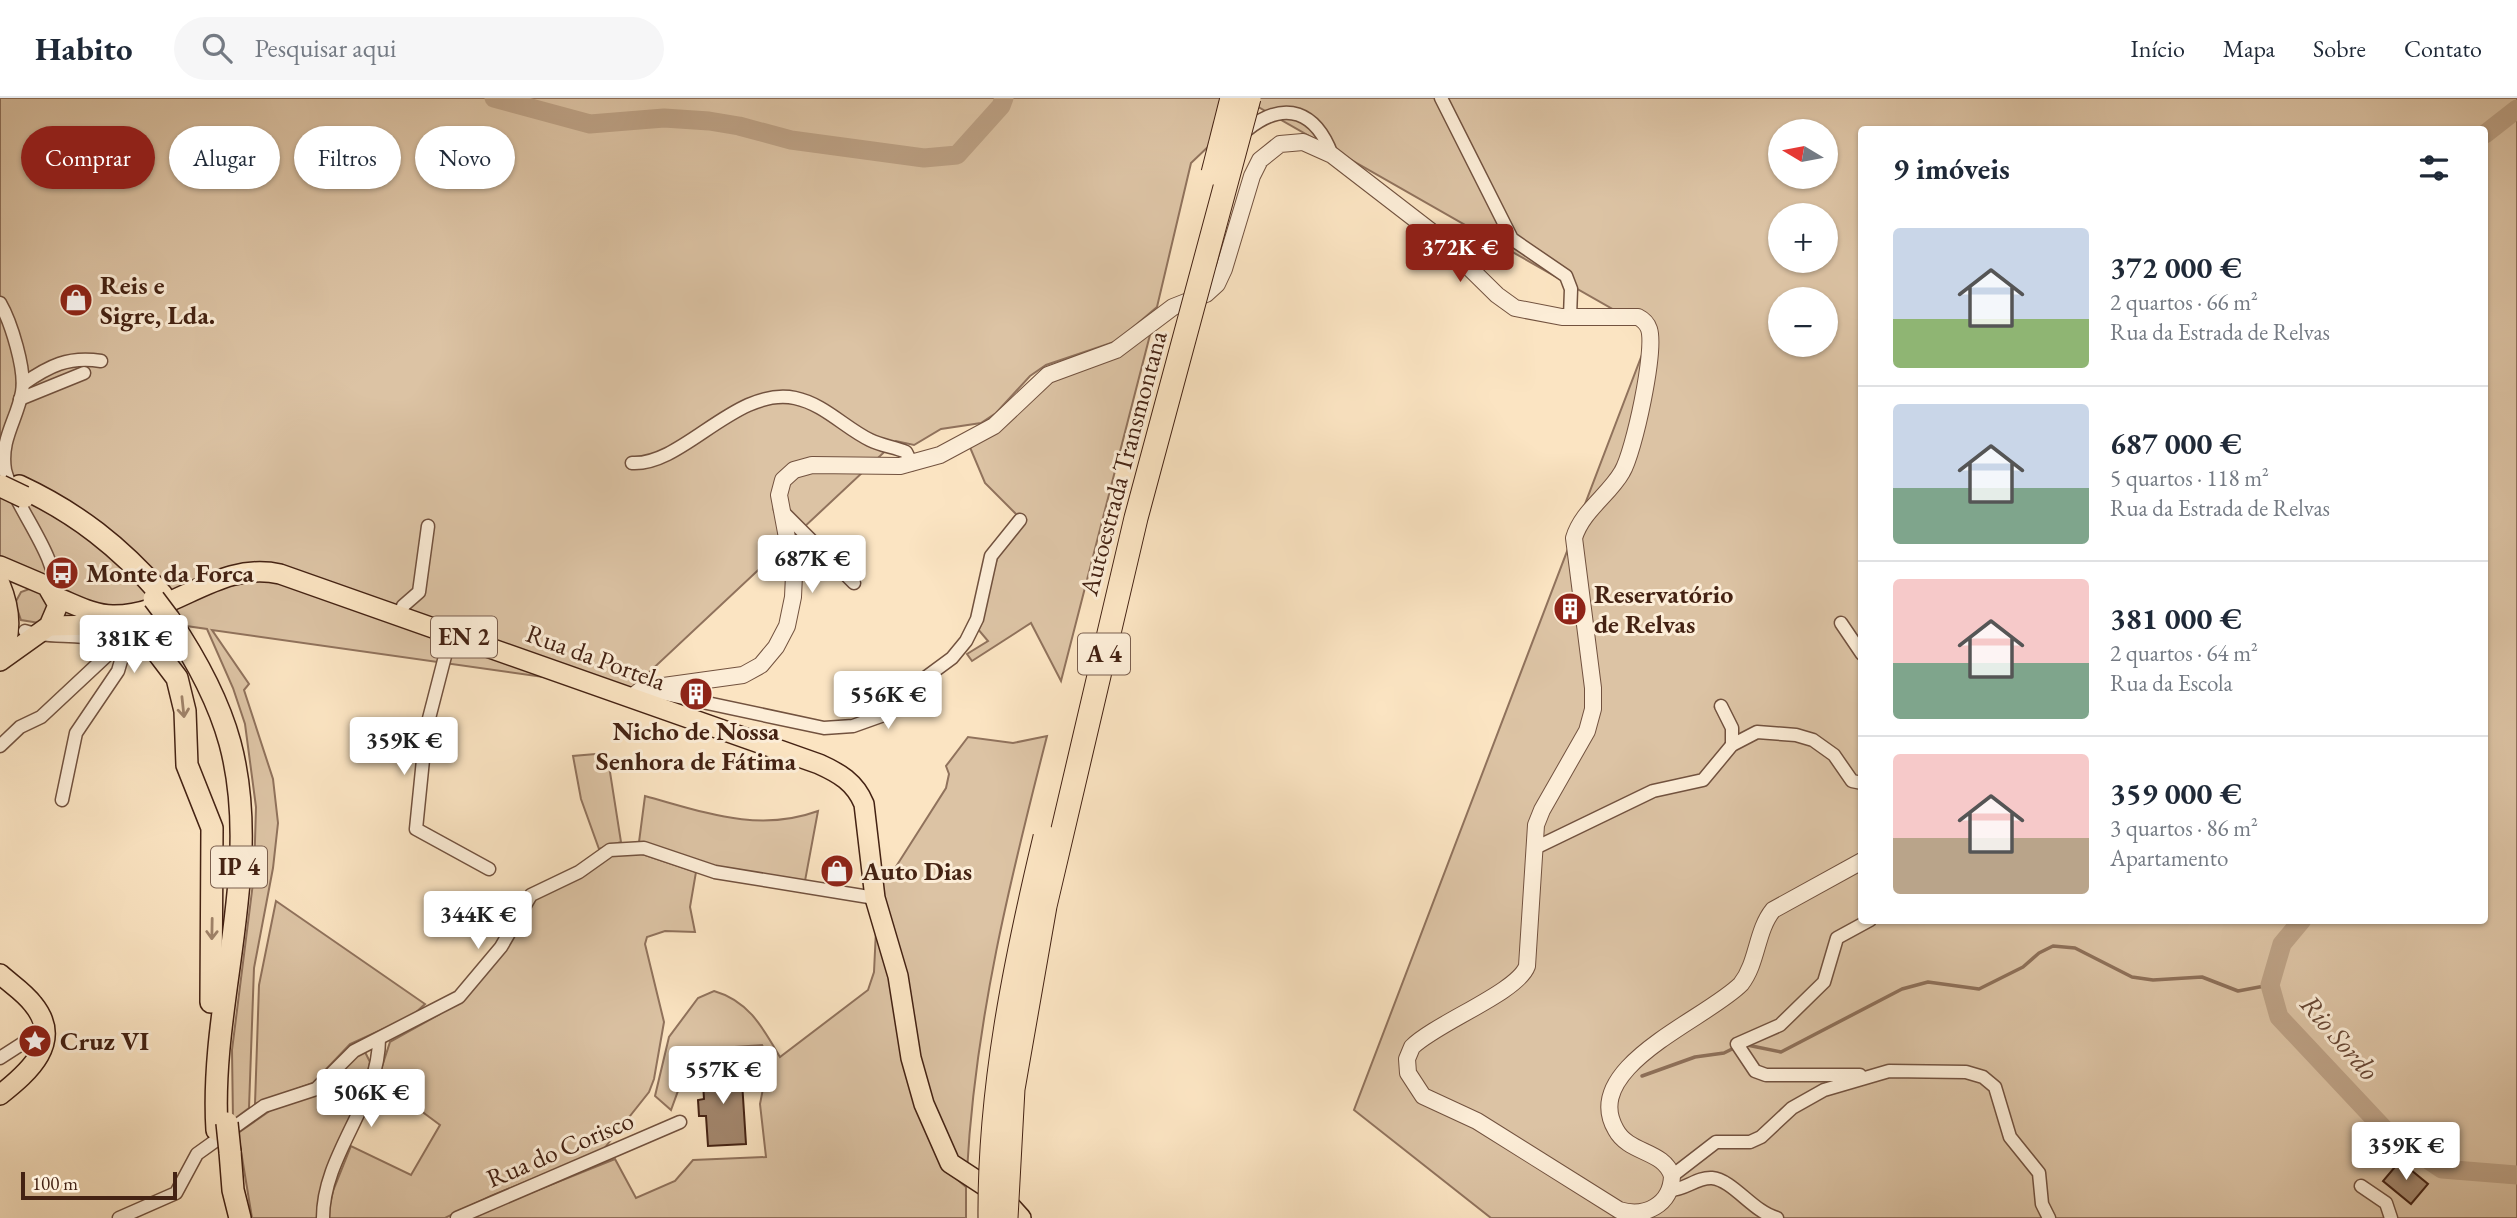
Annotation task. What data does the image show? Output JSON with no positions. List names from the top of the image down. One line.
{"streets":{"highway":["Autoestrada Transmontana","A 4","IP 4"],"main road":["EN 2","Rua da Portela"],"street":["Rua do Corisco"]},"crossings":[["EN 2","Rua da Portela"]],"water":["Rio Sordo"],"places":{"shop":["Reis e Sigre, Lda.","Auto Dias"],"bus stop":["Monte da Forca"],"building":["Reservatório de Relvas","Nicho de Nossa Senhora de Fátima"],"place":["Cruz VI"]},"scale_bar":"100 m","north":"left","page":{"header":"Habito","search":"Pesquisar aqui","nav":["Início","Mapa","Sobre","Contato"],"map_buttons":["+","−"],"chip":["Comprar","Alugar","Filtros","Novo"],"heading":"9 imóveis","list":[{"name":"372 000 €","note":"2 quartos · 66 m² · Rua da Estrada de Relvas"},{"name":"687 000 €","note":"5 quartos · 118 m² · Rua da Estrada de Relvas"},{"name":"381 000 €","note":"2 quartos · 64 m² · Rua da Escola"},{"name":"359 000 €","note":"3 quartos · 86 m² · Apartamento"}],"price":["372K €","687K €","381K €","556K €","359K €","344K €","557K €","506K €","359K €"],"scale":"100 m"}}
